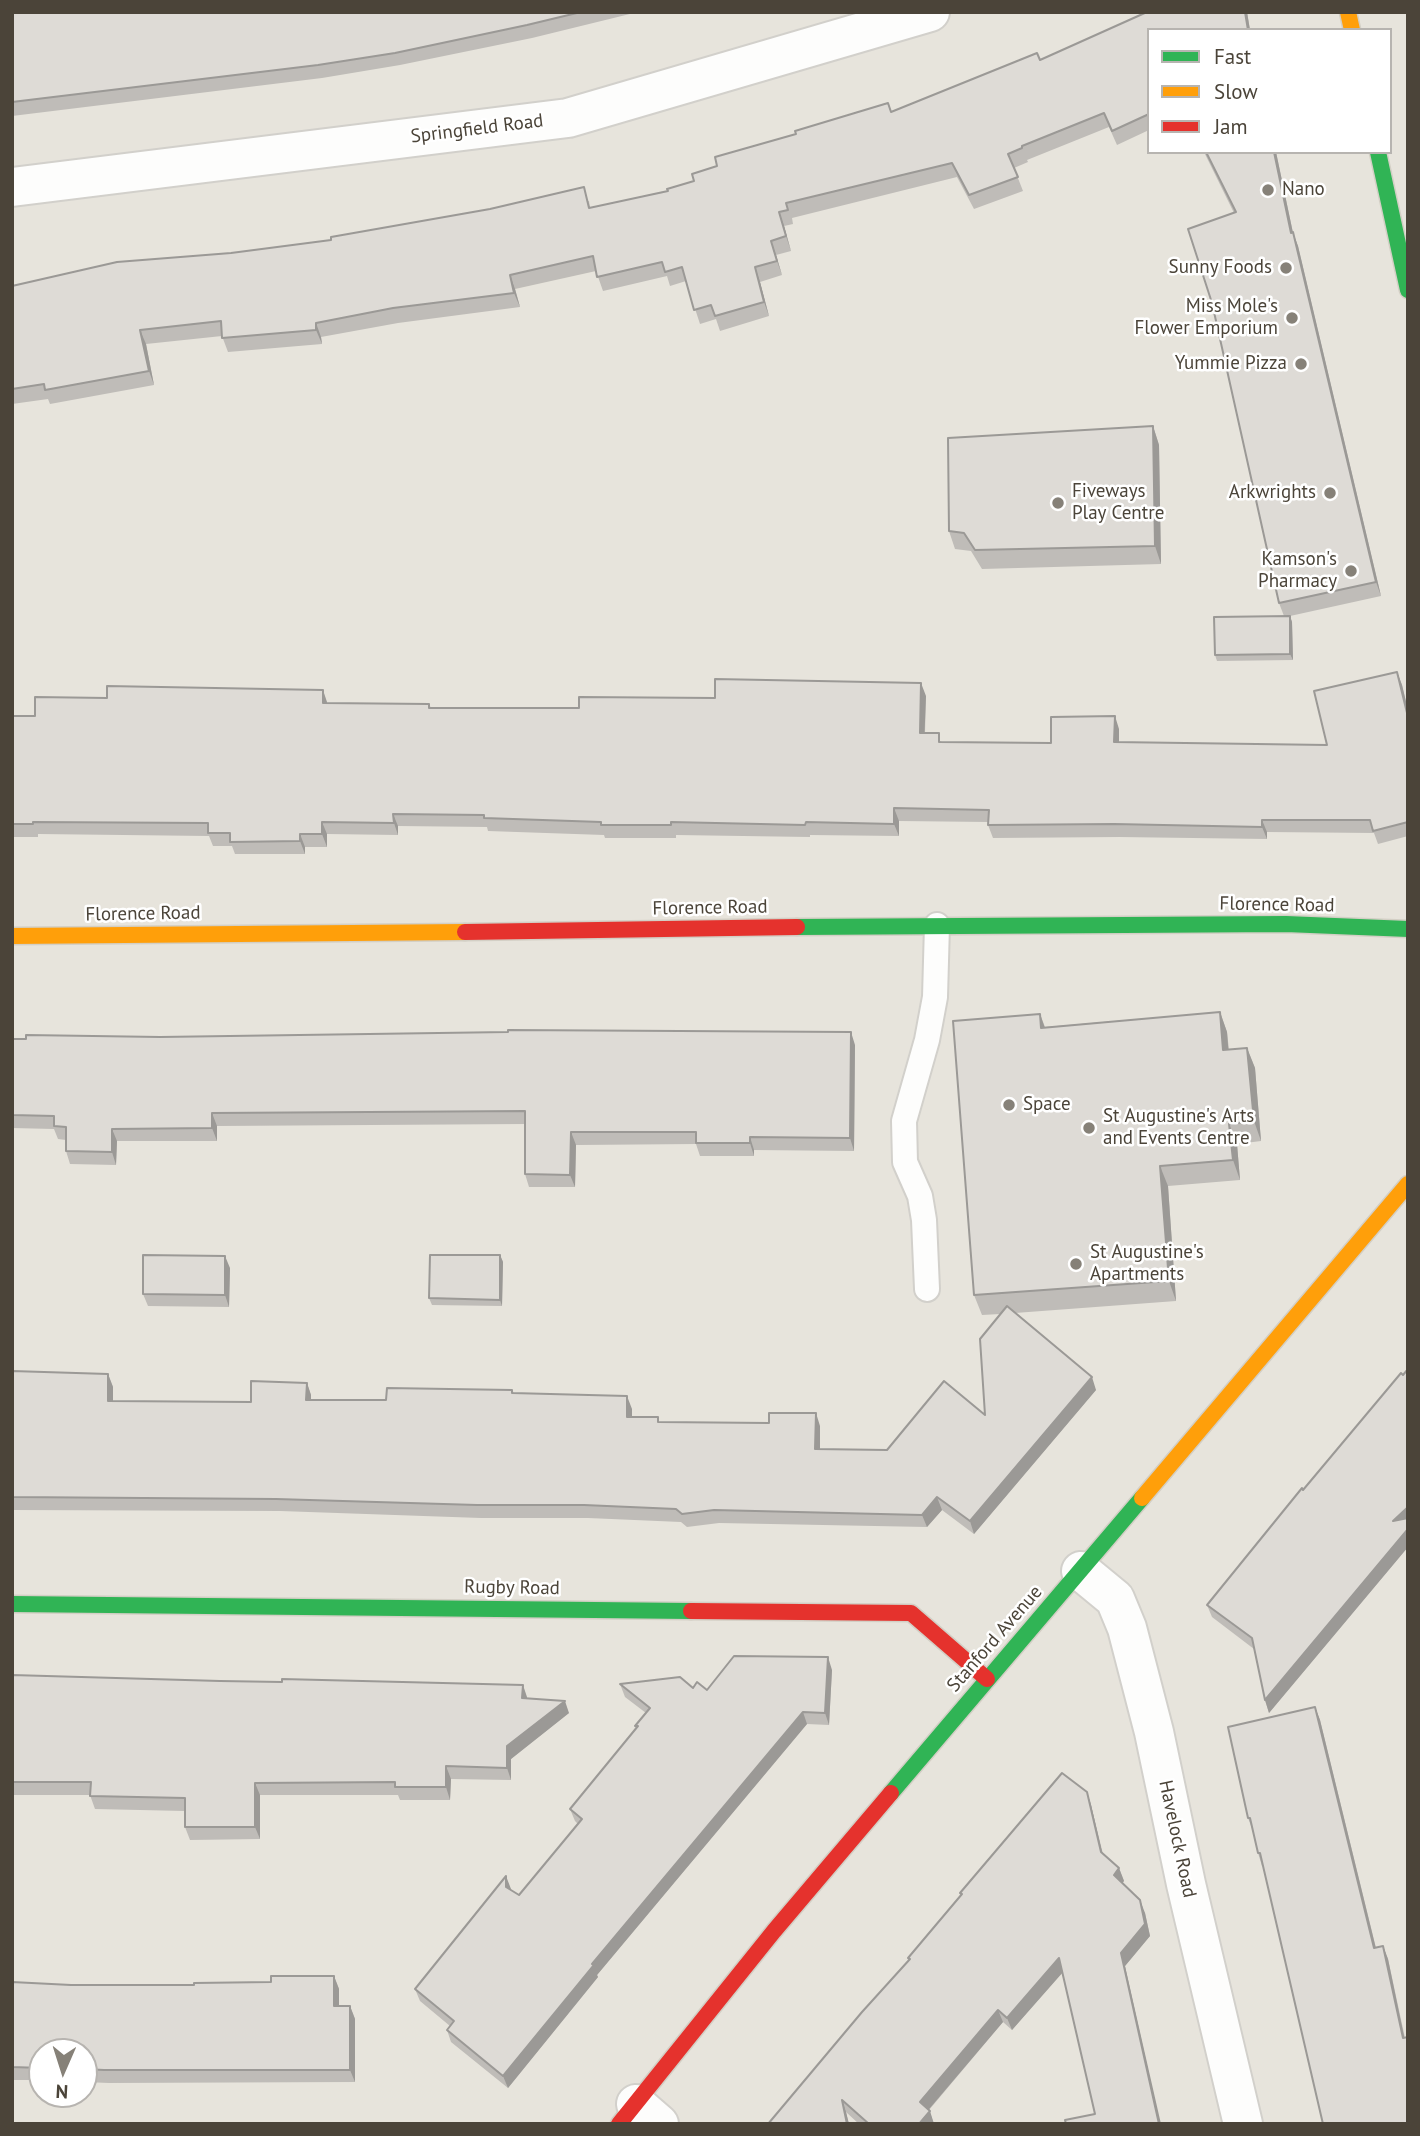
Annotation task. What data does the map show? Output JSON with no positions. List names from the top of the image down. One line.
{"streets":{"main road":["Florence Road","Rugby Road","Stanford Avenue"],"street":["Springfield Road","Havelock Road"]},"crossings":[["Rugby Road","Stanford Avenue"],["Stanford Avenue","Havelock Road"]],"places":["Nano","Sunny Foods","Miss Mole's Flower Emporium","Yummie Pizza","Arkwrights","Fiveways Play Centre","Kamson's Pharmacy","Space","St Augustine's Arts and Events Centre","St Augustine's Apartments"],"legend":["Fast","Slow","Jam"],"north":"bottom"}
